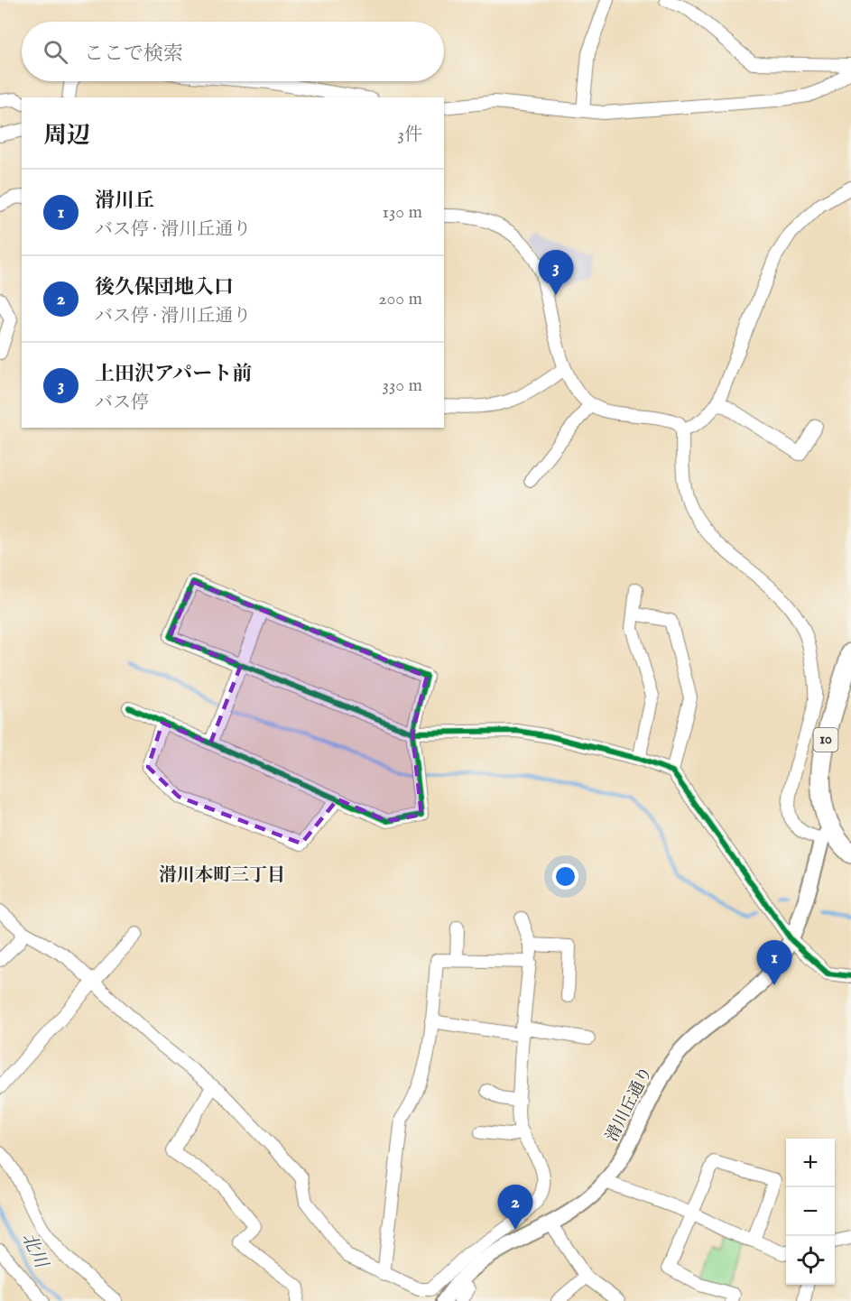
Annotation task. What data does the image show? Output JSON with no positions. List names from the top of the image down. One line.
{"streets":{"main road":["10"],"street":["滑川丘通り"]},"crossings":[["10","滑川丘通り"]],"districts":["滑川本町三丁目"],"water":["北川"],"page":{"search":"ここで検索","heading":["周辺","3件"],"list":[{"mark":"1","name":"滑川丘","note":"バス停 · 滑川丘通り","value":"130 m"},{"mark":"2","name":"後久保団地入口","note":"バス停 · 滑川丘通り","value":"200 m"},{"mark":"3","name":"上田沢アパート前","note":"バス停","value":"330 m"}],"pins":["3","1","2"],"map_buttons":["+","−"]}}
